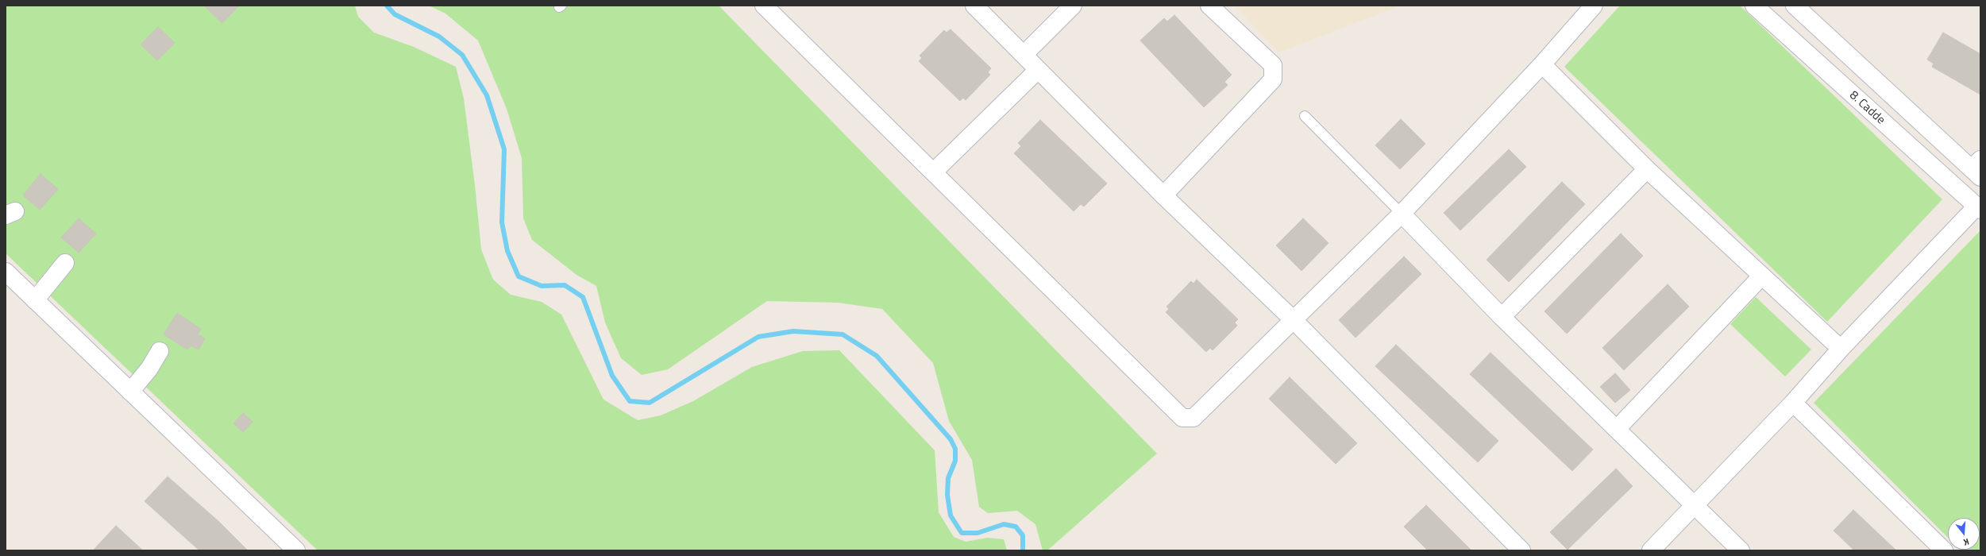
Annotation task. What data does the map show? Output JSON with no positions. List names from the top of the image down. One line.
{"streets":{"street":["8. Cadde"]},"north":"bottom"}
